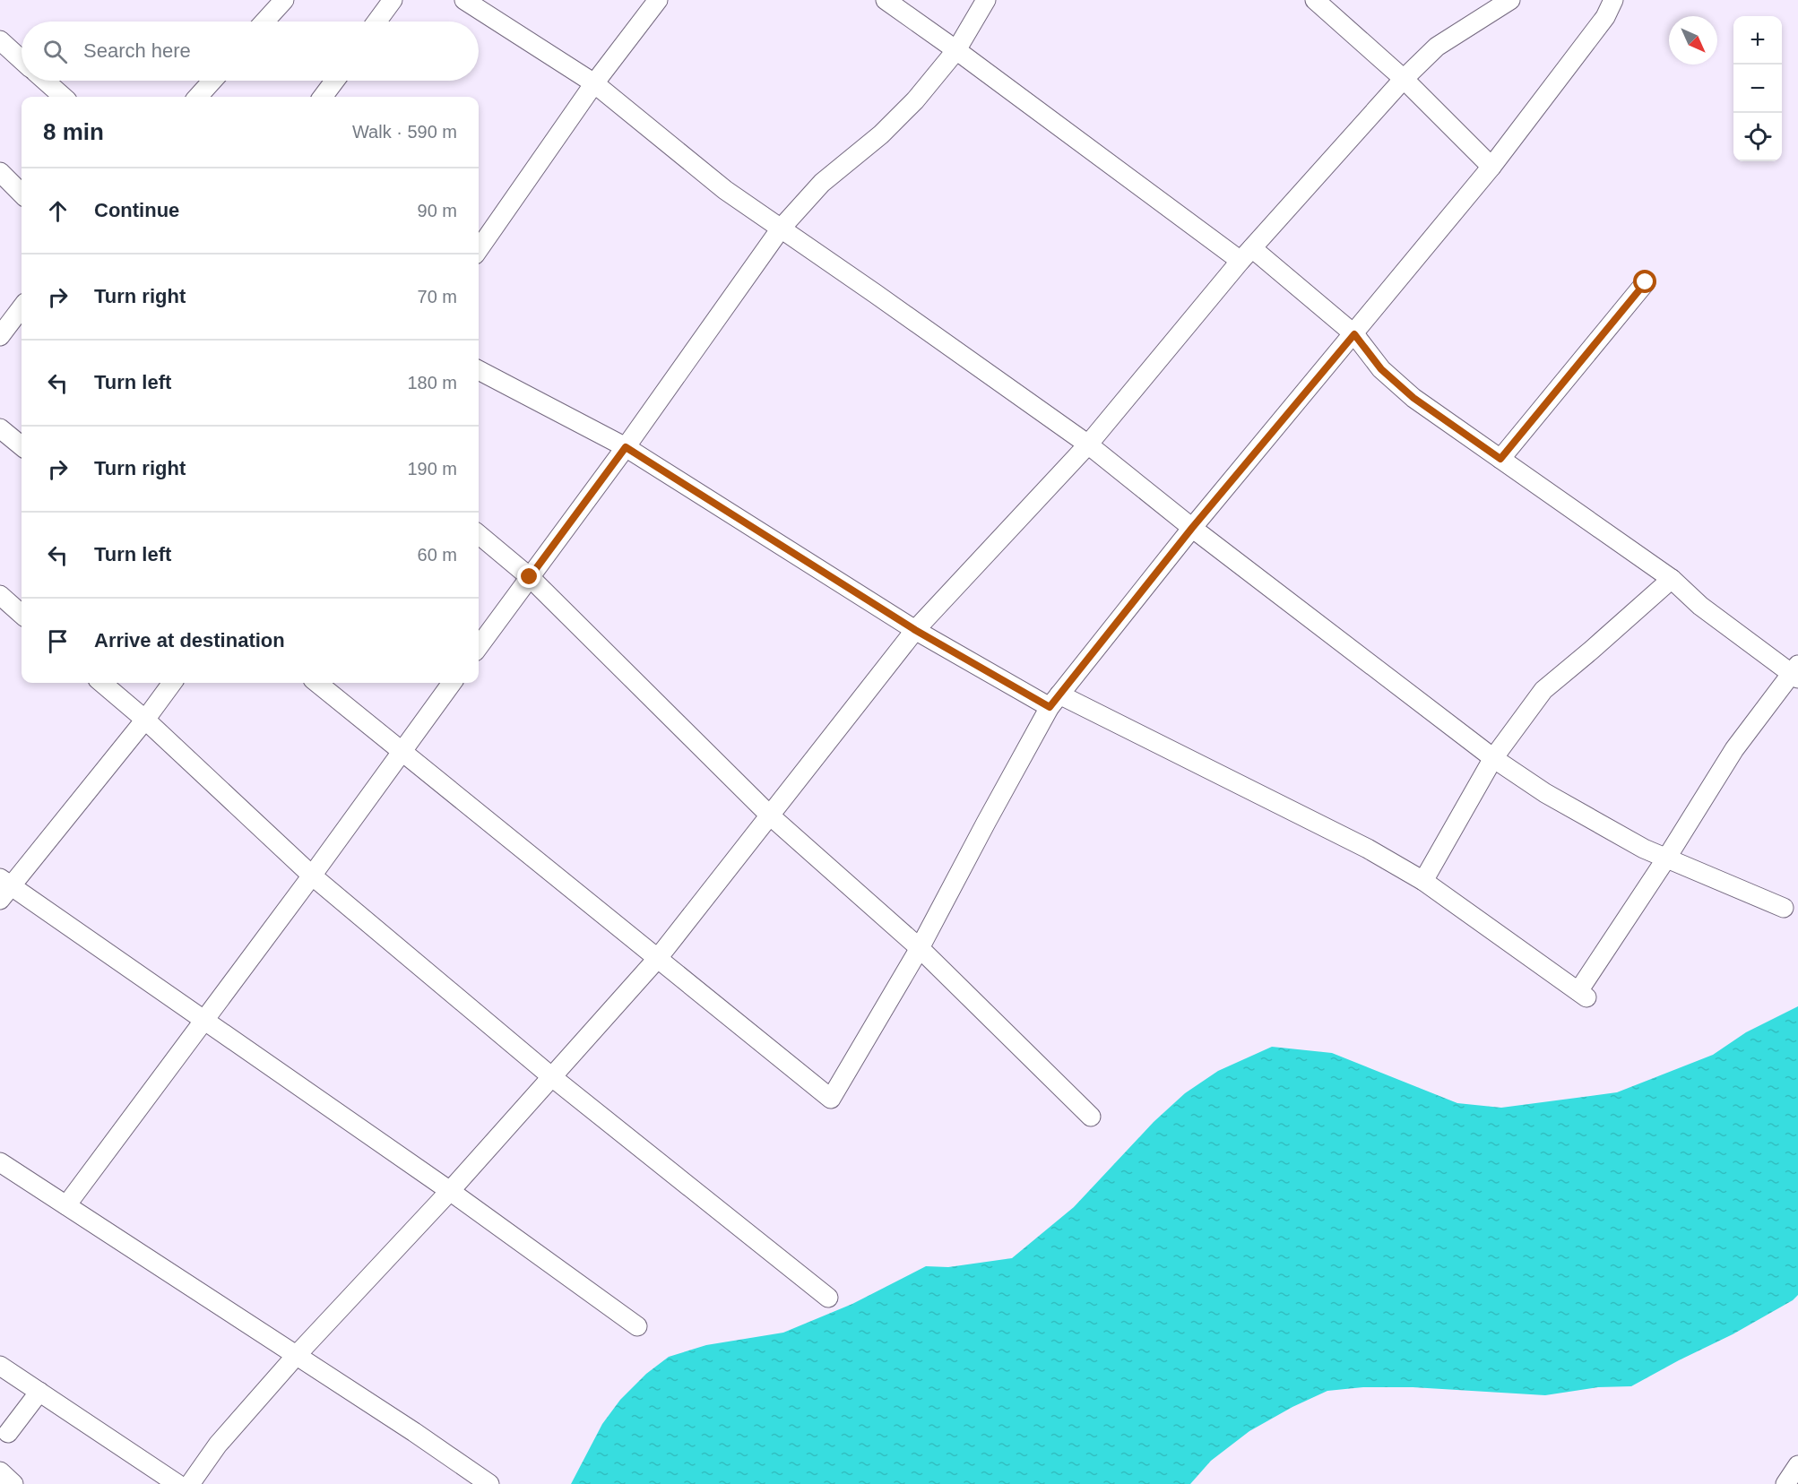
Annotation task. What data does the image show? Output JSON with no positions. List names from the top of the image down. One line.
{"north":"bottom right","page":{"map_buttons":["+","−"],"search":"Search here","heading":["8 min","Walk · 590 m"],"list":[["Continue","90 m"],["Turn right","70 m"],["Turn left","180 m"],["Turn right","190 m"],["Turn left","60 m"],"Arrive at destination"]}}
